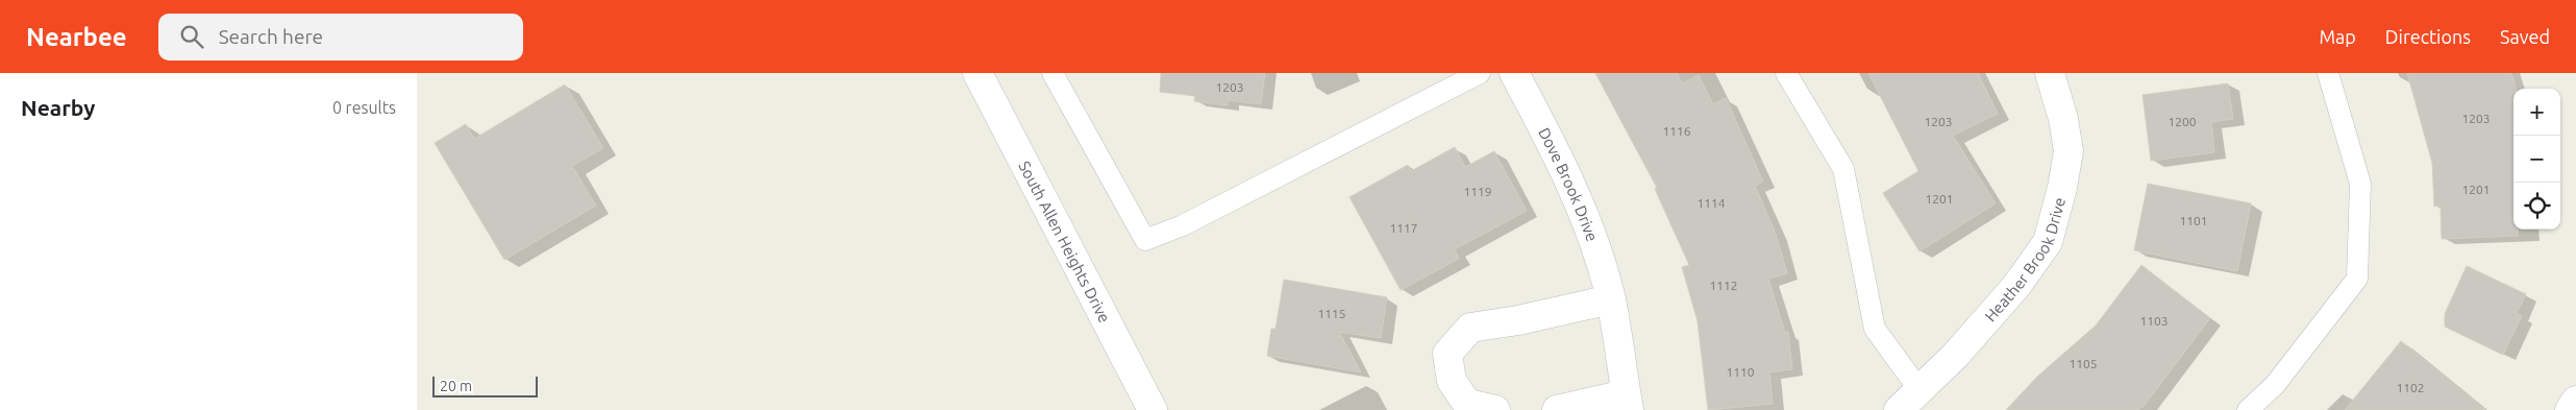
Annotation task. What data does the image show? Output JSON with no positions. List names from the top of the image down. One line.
{"streets":{"street":["Dove Brook Drive","South Allen Heights Drive","Heather Brook Drive"]},"house_numbers":["1203","1203","1203","1200","1116","1201","1119","1201","1114","1101","1117","1112","1115","1103","1105","1110","1102"],"scale_bar":"20 m","page":{"header":"Nearbee","search":"Search here","nav":["Map","Directions","Saved"],"heading":["Nearby","0 results"],"map_buttons":["+","−"],"scale":"20 m"}}
